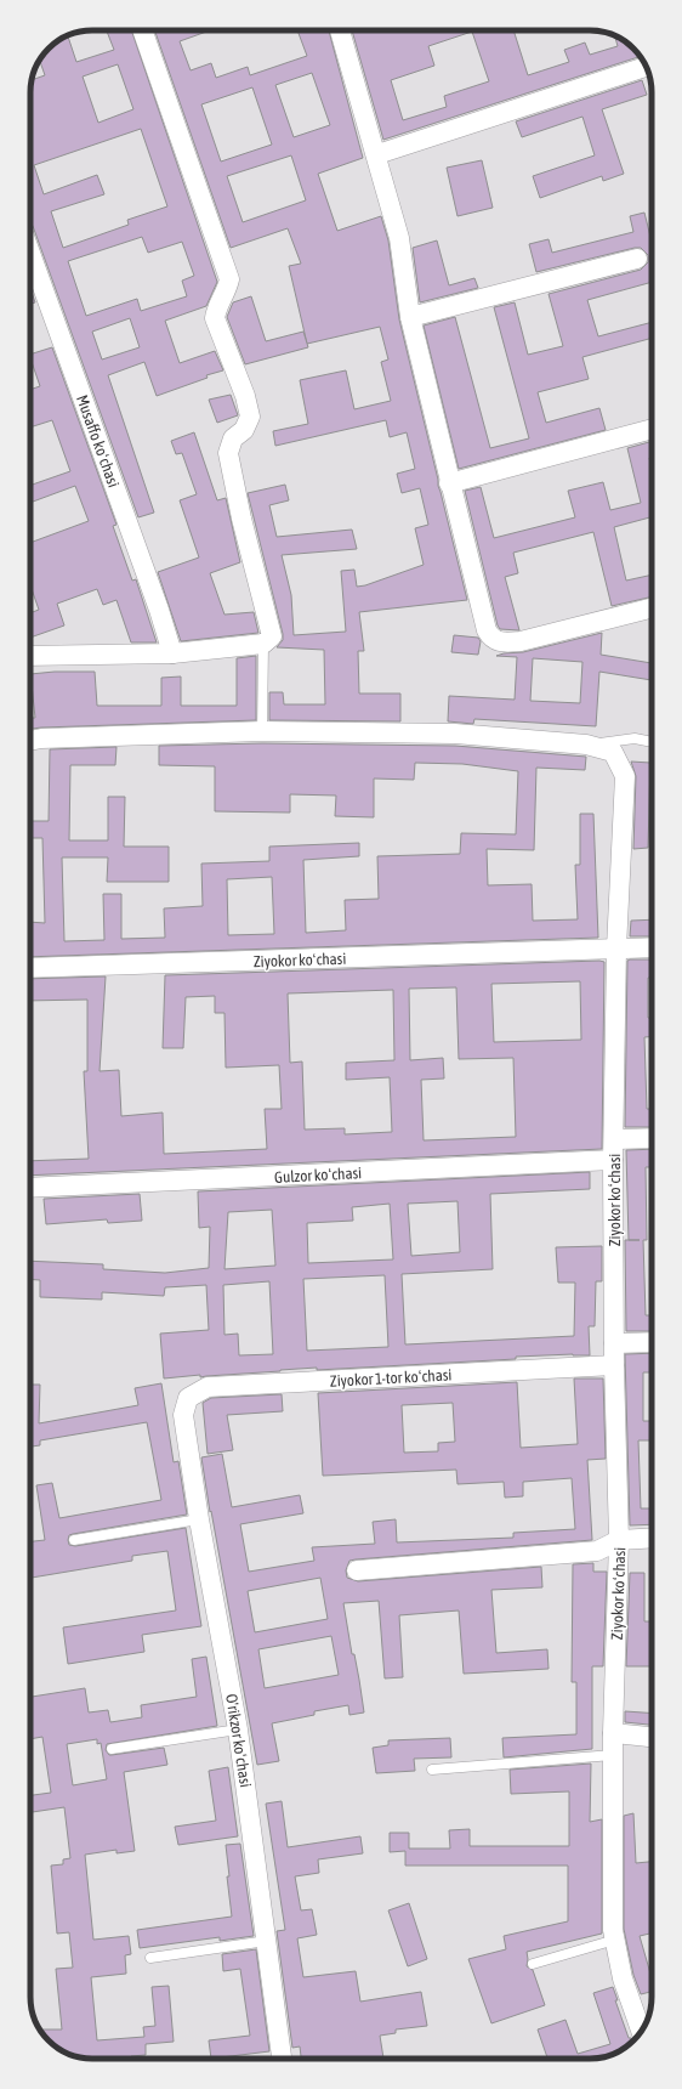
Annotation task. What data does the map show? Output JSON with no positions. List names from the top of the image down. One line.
{"streets":{"street":["Musaffo koʻchasi","Ziyokor koʻchasi","Gulzor koʻchasi","Ziyokor 1-tor koʻchasi","O'rikzor koʻchasi"]},"crossings":[["Ziyokor koʻchasi","Gulzor koʻchasi"],["Ziyokor koʻchasi","Ziyokor 1-tor koʻchasi"],["Ziyokor 1-tor koʻchasi","O'rikzor koʻchasi"]]}
